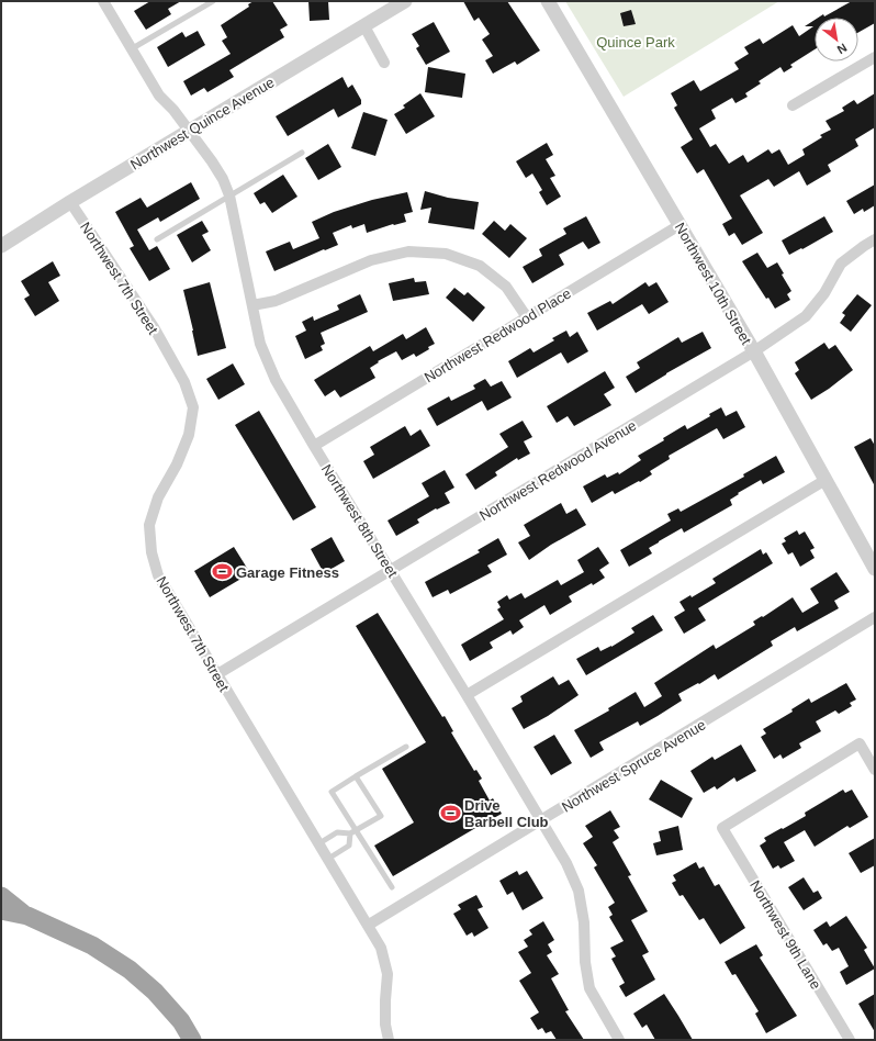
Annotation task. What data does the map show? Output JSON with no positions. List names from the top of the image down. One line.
{"streets":{"street":["Northwest Quince Avenue","Northwest 7th Street","Northwest 10th Street","Northwest Redwood Place","Northwest Redwood Avenue","Northwest 8th Street","Northwest Spruce Avenue","Northwest 9th Lane"]},"crossings":[["Northwest Quince Avenue","Northwest 7th Street"],["Northwest Quince Avenue","Northwest 8th Street"],["Northwest 7th Street","Northwest Redwood Avenue"],["Northwest 7th Street","Northwest Spruce Avenue"],["Northwest 10th Street","Northwest Redwood Place"],["Northwest 10th Street","Northwest Redwood Avenue"],["Northwest Redwood Place","Northwest 8th Street"],["Northwest Redwood Avenue","Northwest 8th Street"],["Northwest 8th Street","Northwest Spruce Avenue"]],"parks":["Quince Park"],"places":{"sports":["Garage Fitness","Drive Barbell Club"]},"north":"bottom right"}
